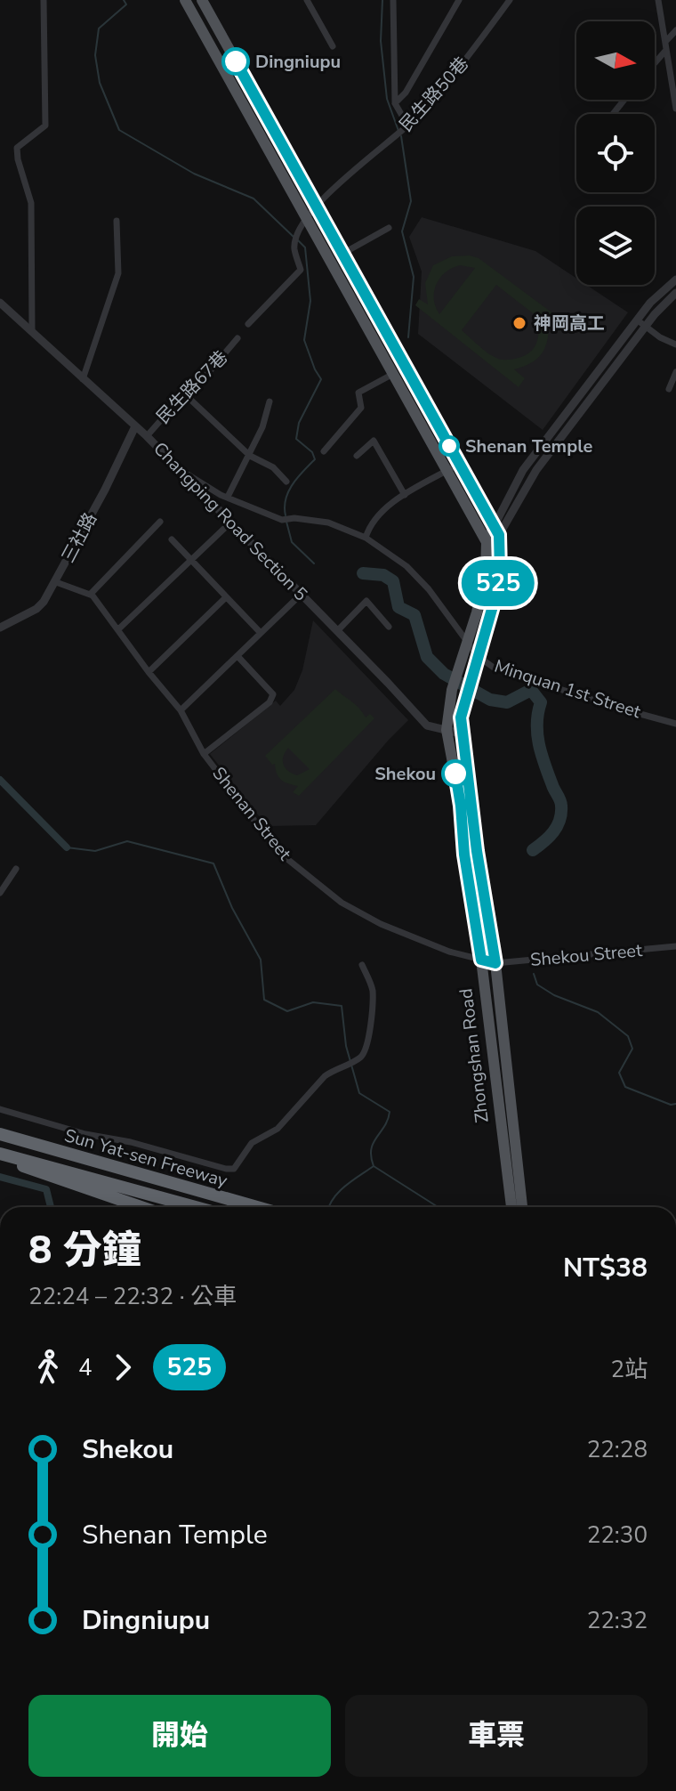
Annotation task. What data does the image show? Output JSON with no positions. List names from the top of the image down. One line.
{"streets":{"highway":["Sun Yat-sen Freeway"],"main road":["Zhongshan Road"],"street":["民生路50巷","民生路67巷","Changping Road Section 5","三社路","Minquan 1st Street","Shenan Street","Shekou Street"]},"crossings":[["民生路67巷","Changping Road Section 5"],["Changping Road Section 5","三社路"],["Changping Road Section 5","Minquan 1st Street"],["Changping Road Section 5","Zhongshan Road"],["Minquan 1st Street","Zhongshan Road"],["Shenan Street","Shekou Street"],["Shenan Street","Zhongshan Road"],["Shekou Street","Zhongshan Road"]],"places":["Dingniupu","神岡高工","Shenan Temple","Shekou"],"lines":["bus line 525"],"north":"right","page":{"on_map":"525","heading":["8 分鐘","22:24 – 22:32 · 公車","NT$38"],"legs":["4","525","2站"],"list":[{"name":"Shekou","value":"22:28"},{"name":"Shenan Temple","value":"22:30"},{"name":"Dingniupu","value":"22:32"}],"buttons":["開始","車票"]}}
